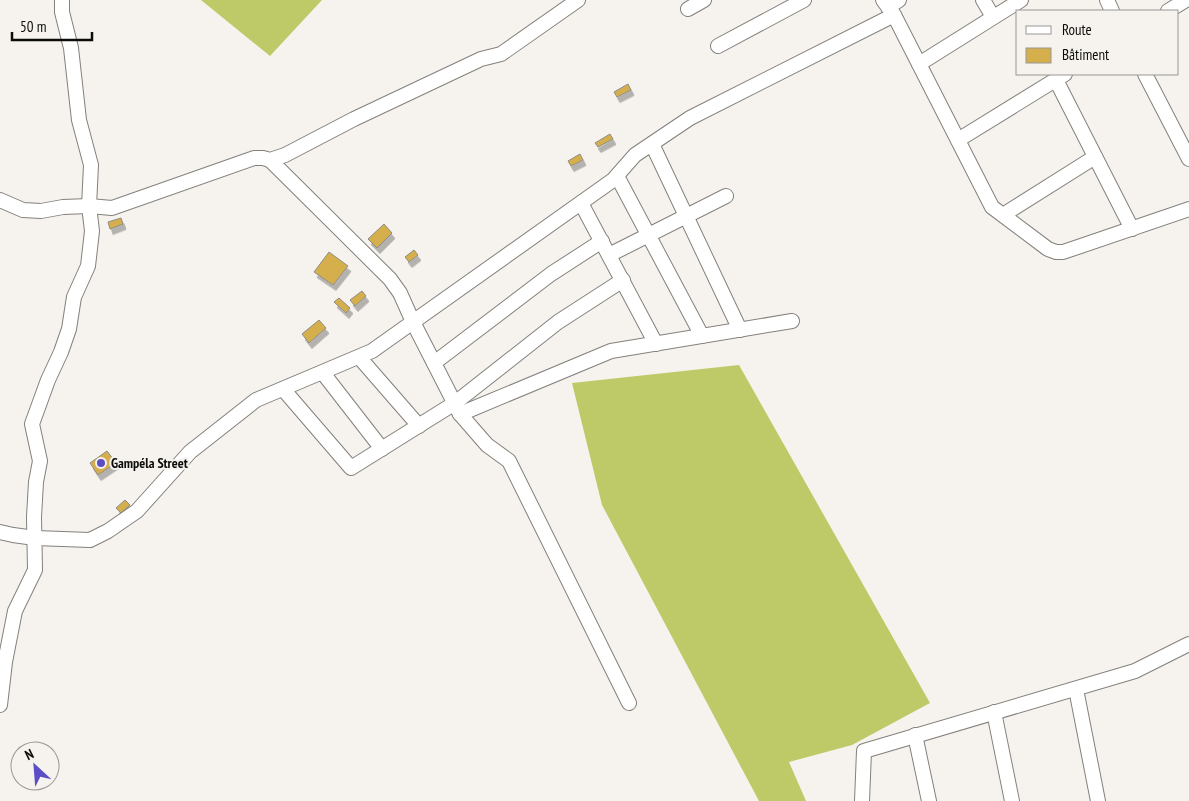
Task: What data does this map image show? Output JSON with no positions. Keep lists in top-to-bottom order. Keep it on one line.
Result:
{"places":["Gampéla Street"],"legend":["Route","Bâtiment"],"scale_bar":"50 m","north":"top left"}
